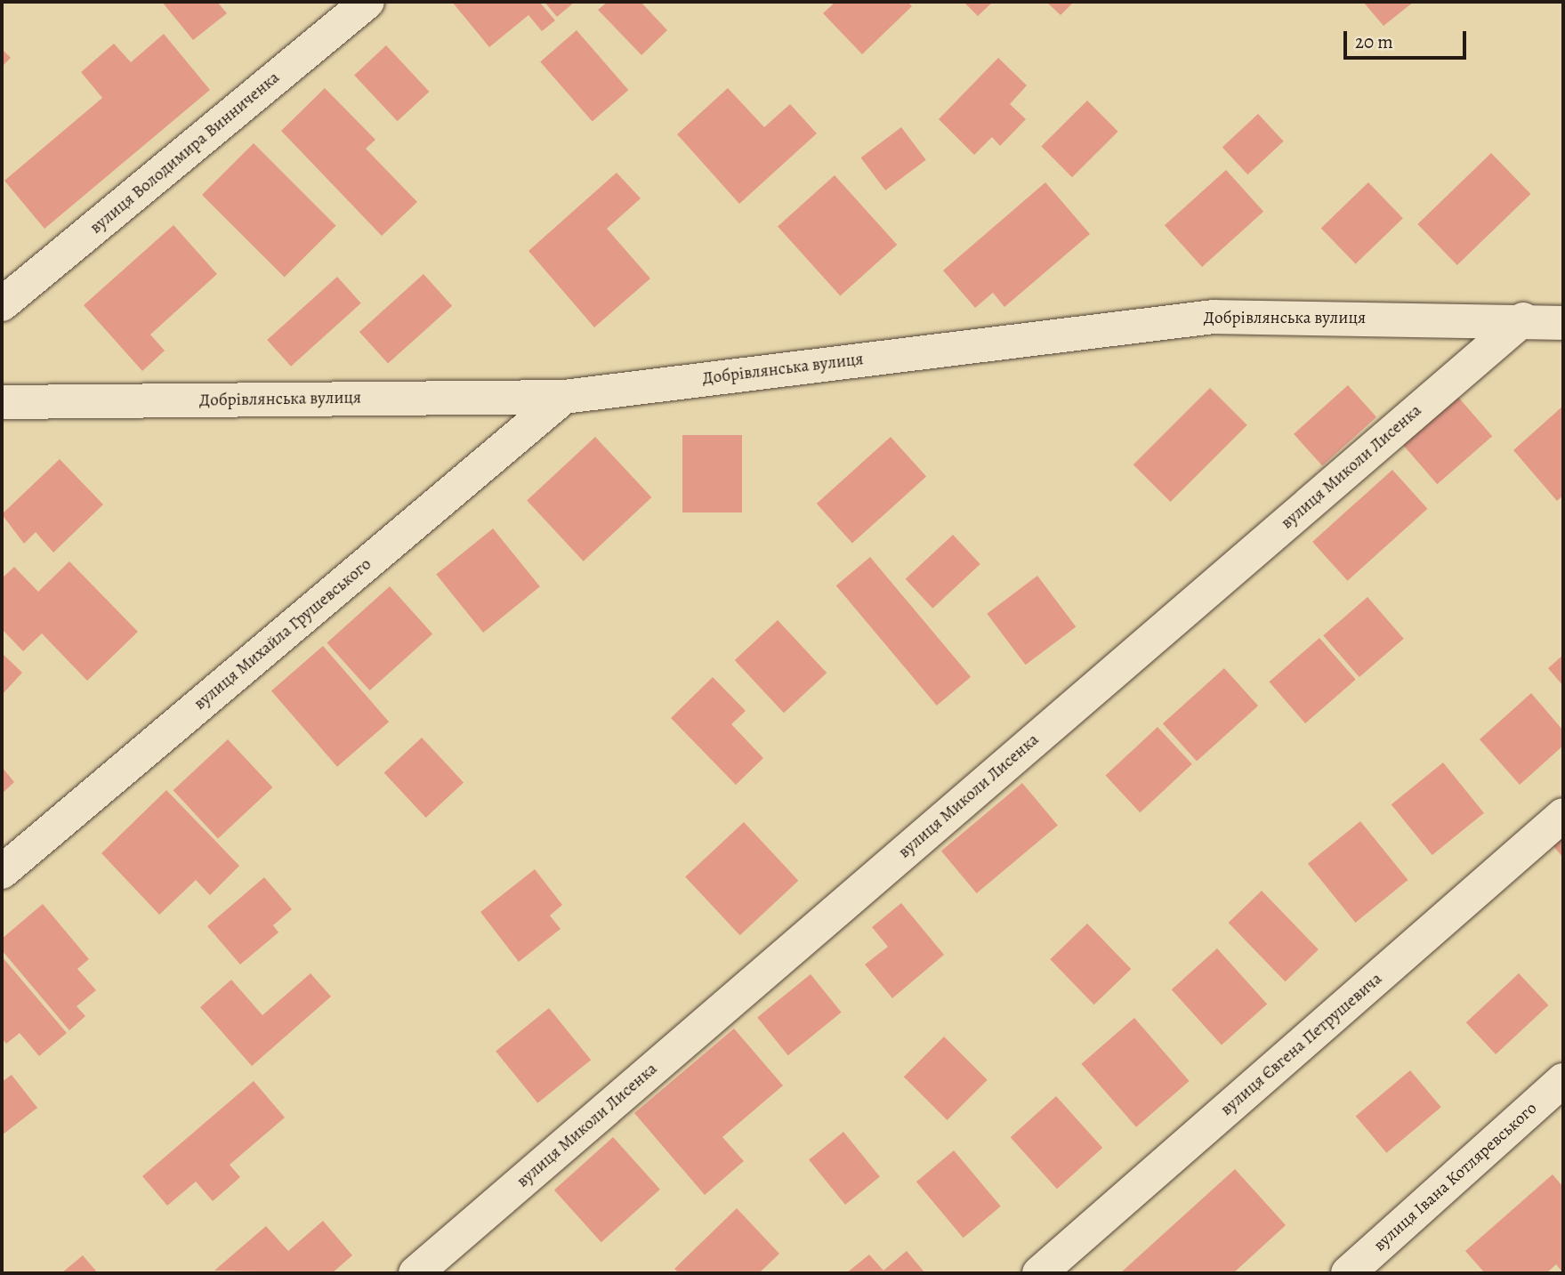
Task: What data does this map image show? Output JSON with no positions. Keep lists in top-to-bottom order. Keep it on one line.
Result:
{"streets":{"street":["вулиця Володимира Винниченка","Добрівлянська вулиця","вулиця Миколи Лисенка","вулиця Михайла Грушевського","вулиця Євгена Петрушевича","вулиця Івана Котляревського"]},"crossings":[["Добрівлянська вулиця","вулиця Миколи Лисенка"],["Добрівлянська вулиця","вулиця Михайла Грушевського"]],"scale_bar":"20 m"}
